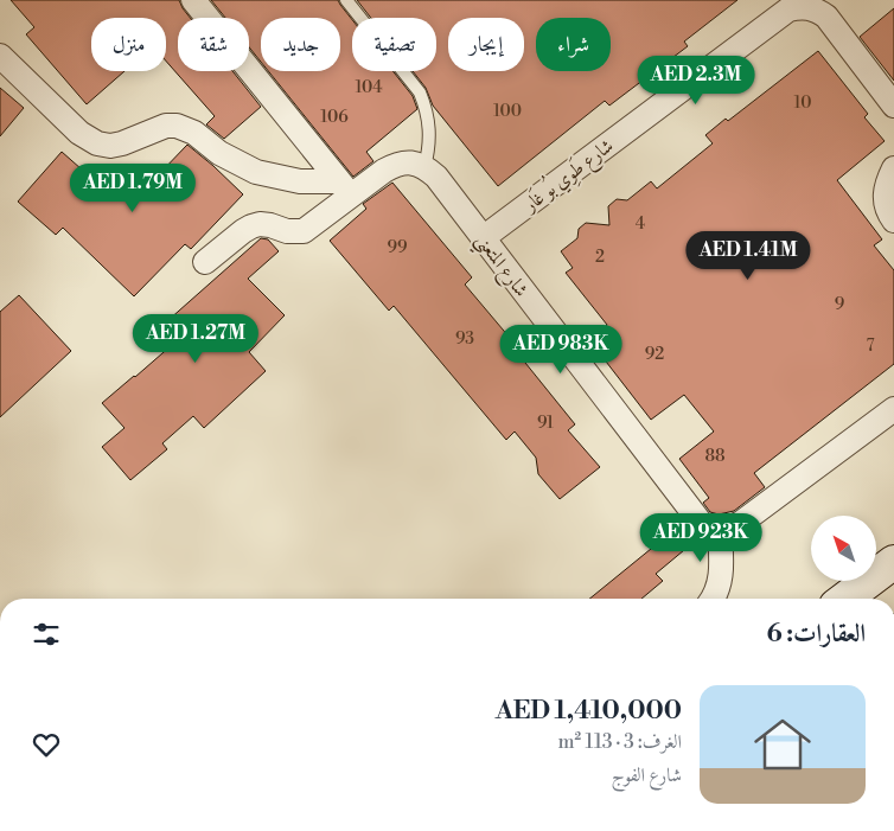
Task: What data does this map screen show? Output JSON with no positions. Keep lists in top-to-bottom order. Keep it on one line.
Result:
{"streets":{"street":["شارع طَوِي بُو غَار","شارع المتعني"]},"crossings":[["شارع طَوِي بُو غَار","شارع المتعني"]],"house_numbers":["104","10","100","106","4","99","2","9","93","7","92","91","88"],"north":"top left","page":{"chip":["شراء","إيجار","تصفية","جديد","شقة","منزل"],"price":["AED 2.3M","AED 1.79M","AED 1.41M","AED 1.27M","AED 983K","AED 923K"],"heading":"العقارات: 6","list":[{"name":"AED 1,410,000","note":"الغرف: 3 · 113 m² · شارع الفوج"}]}}
